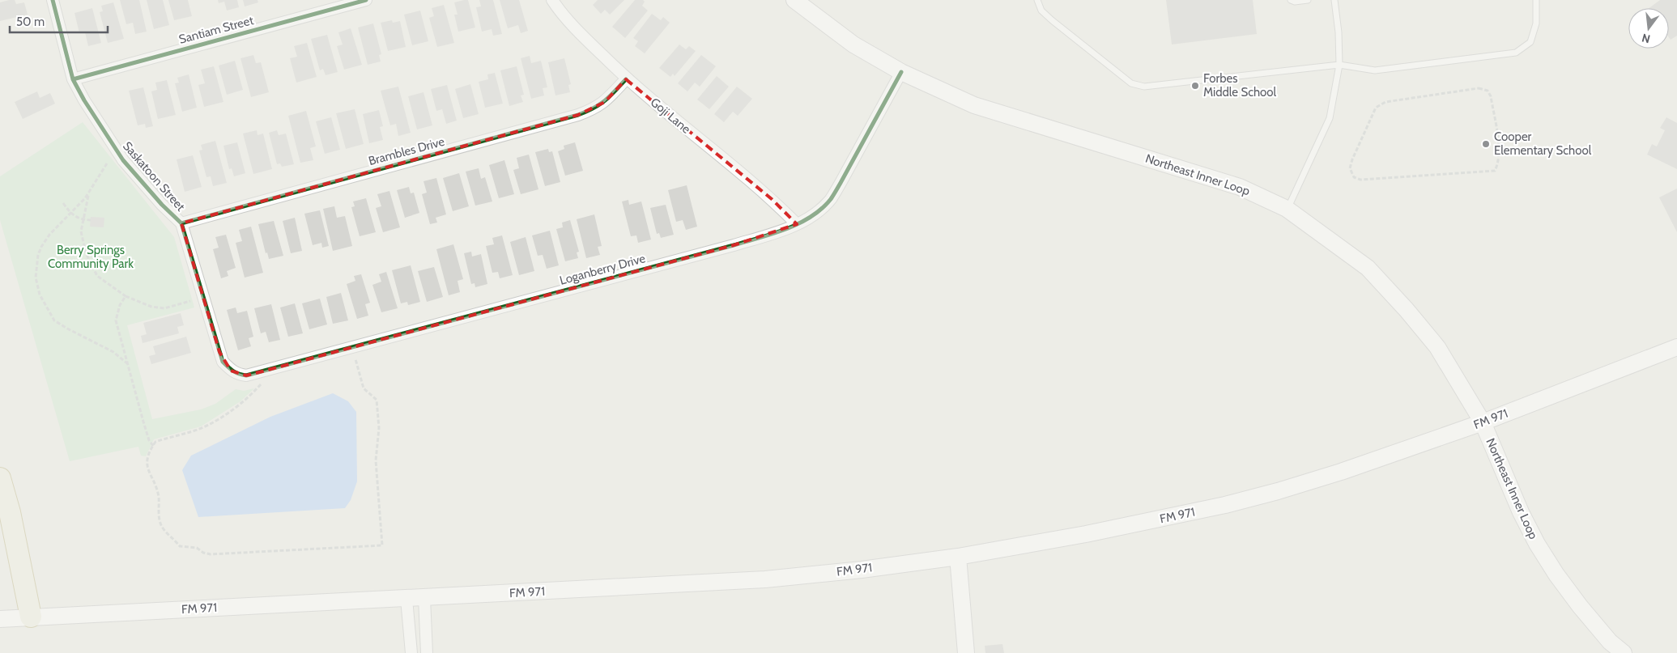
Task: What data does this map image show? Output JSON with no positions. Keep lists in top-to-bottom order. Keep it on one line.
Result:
{"streets":{"main road":["Northeast Inner Loop","FM 971"],"street":["Santiam Street","Goji Lane","Brambles Drive","Saskatoon Street","Loganberry Drive"]},"crossings":[["Santiam Street","Saskatoon Street"],["Goji Lane","Brambles Drive"],["Goji Lane","Loganberry Drive"],["Brambles Drive","Saskatoon Street"],["Northeast Inner Loop","Loganberry Drive"],["Northeast Inner Loop","FM 971"],["Saskatoon Street","Loganberry Drive"]],"parks":["Berry Springs Community Park"],"places":["Forbes Middle School","Cooper Elementary School"],"scale_bar":"50 m","north":"bottom"}
